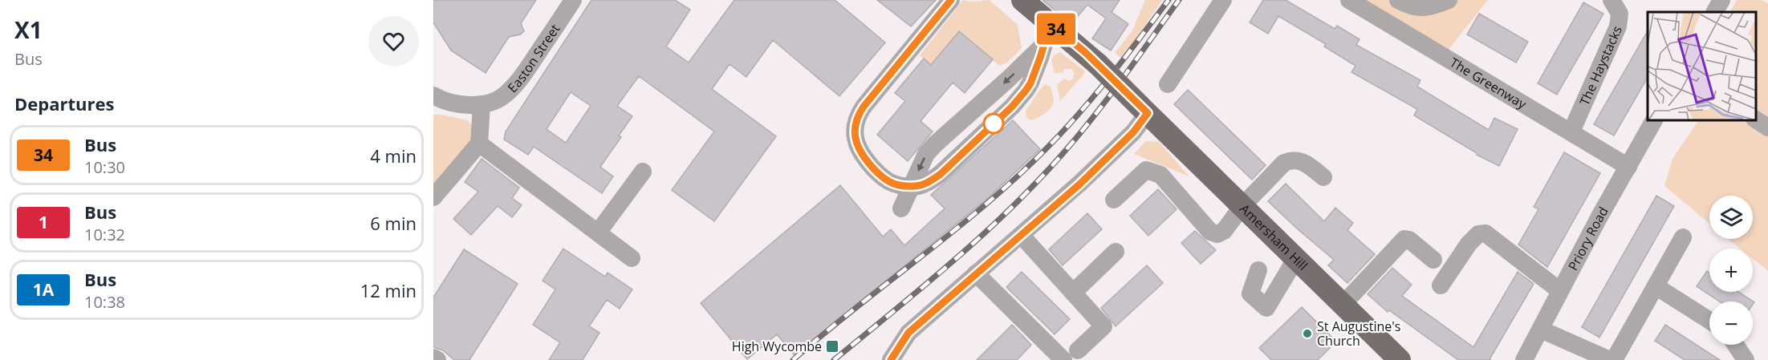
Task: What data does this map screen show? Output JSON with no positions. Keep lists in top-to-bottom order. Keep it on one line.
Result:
{"streets":{"main road":["Amersham Hill"],"street":["Easton Street","The Haystacks","The Greenway","Priory Road"]},"crossings":[["The Haystacks","The Greenway"],["The Greenway","Priory Road"]],"places":{"other":["St Augustine's Church"],"transit":["High Wycombe"]},"lines":["bus line 34"],"page":{"heading":[["X1","Bus"],"Departures"],"on_map":"34","list":[{"mark":"34","name":"Bus","note":"10:30","value":"4 min"},{"mark":"1","name":"Bus","note":"10:32","value":"6 min"},{"mark":"1A","name":"Bus","note":"10:38","value":"12 min"}],"map_buttons":["+","−"]}}
